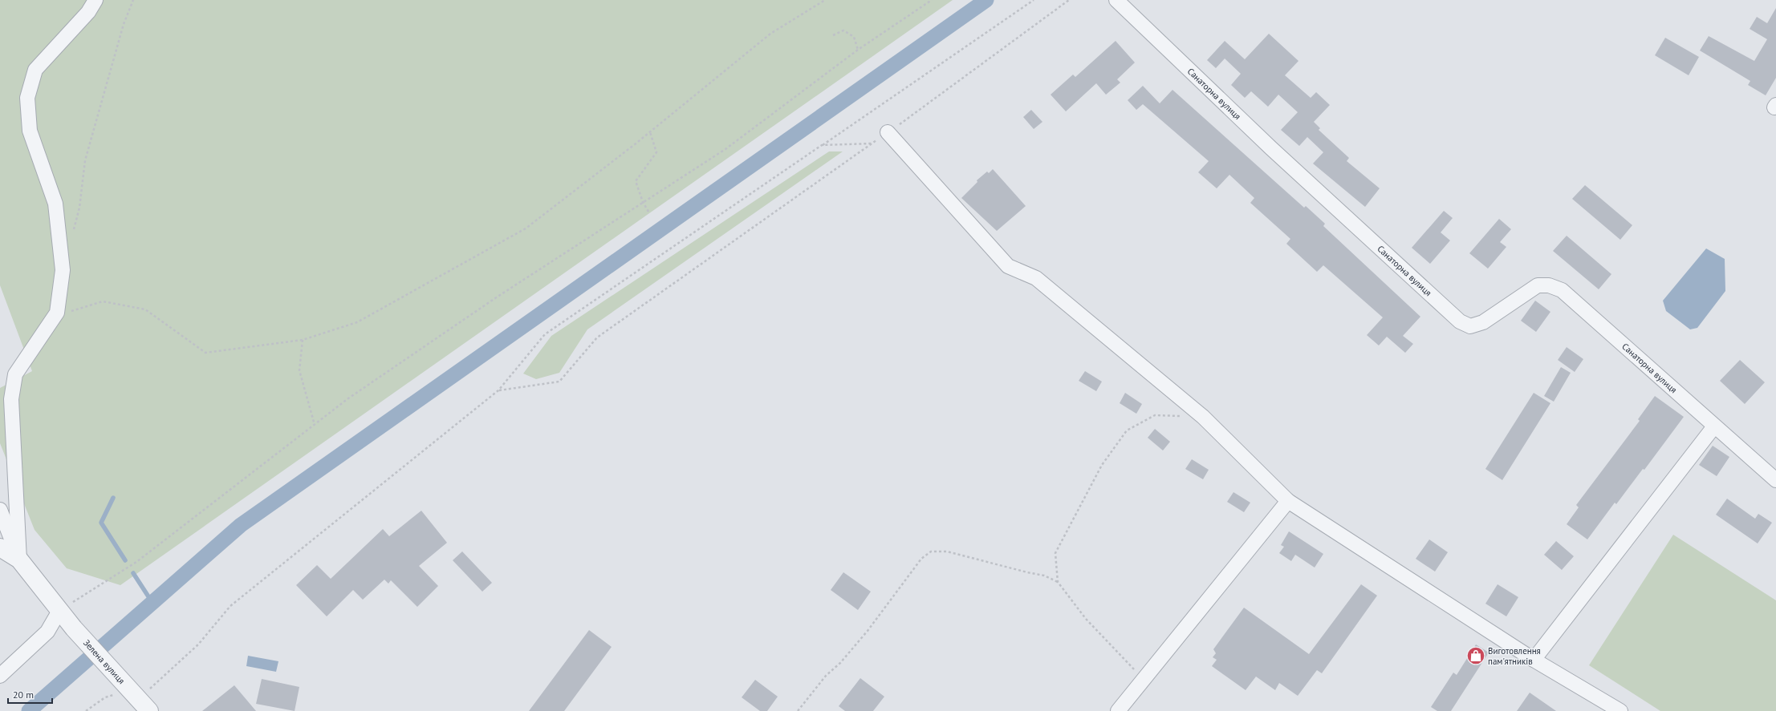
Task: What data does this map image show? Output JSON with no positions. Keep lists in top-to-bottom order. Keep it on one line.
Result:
{"streets":{"street":["Санаторна вулиця","Зелена вулиця"]},"places":{"shop":["Виготовлення пам'ятників"]},"scale_bar":"20 m"}
